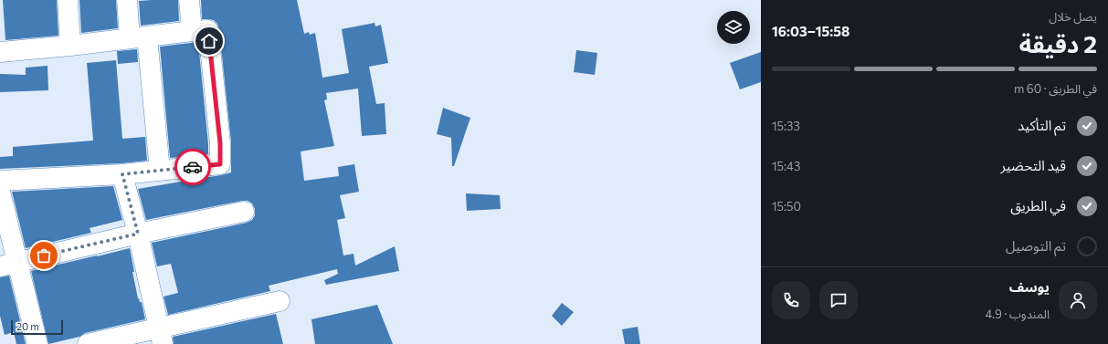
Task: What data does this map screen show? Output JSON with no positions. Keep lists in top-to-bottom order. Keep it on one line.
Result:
{"scale_bar":"20 m","page":{"heading":["2 دقيقة","يصل خلال","15:58–16:03"],"panel":["يوسف","المندوب · 4.9"],"bar":"في الطريق · 60 m","list":[["تم التأكيد","15:33"],["قيد التحضير","15:43"],["في الطريق","15:50"],"تم التوصيل"],"scale":"20 m"}}
